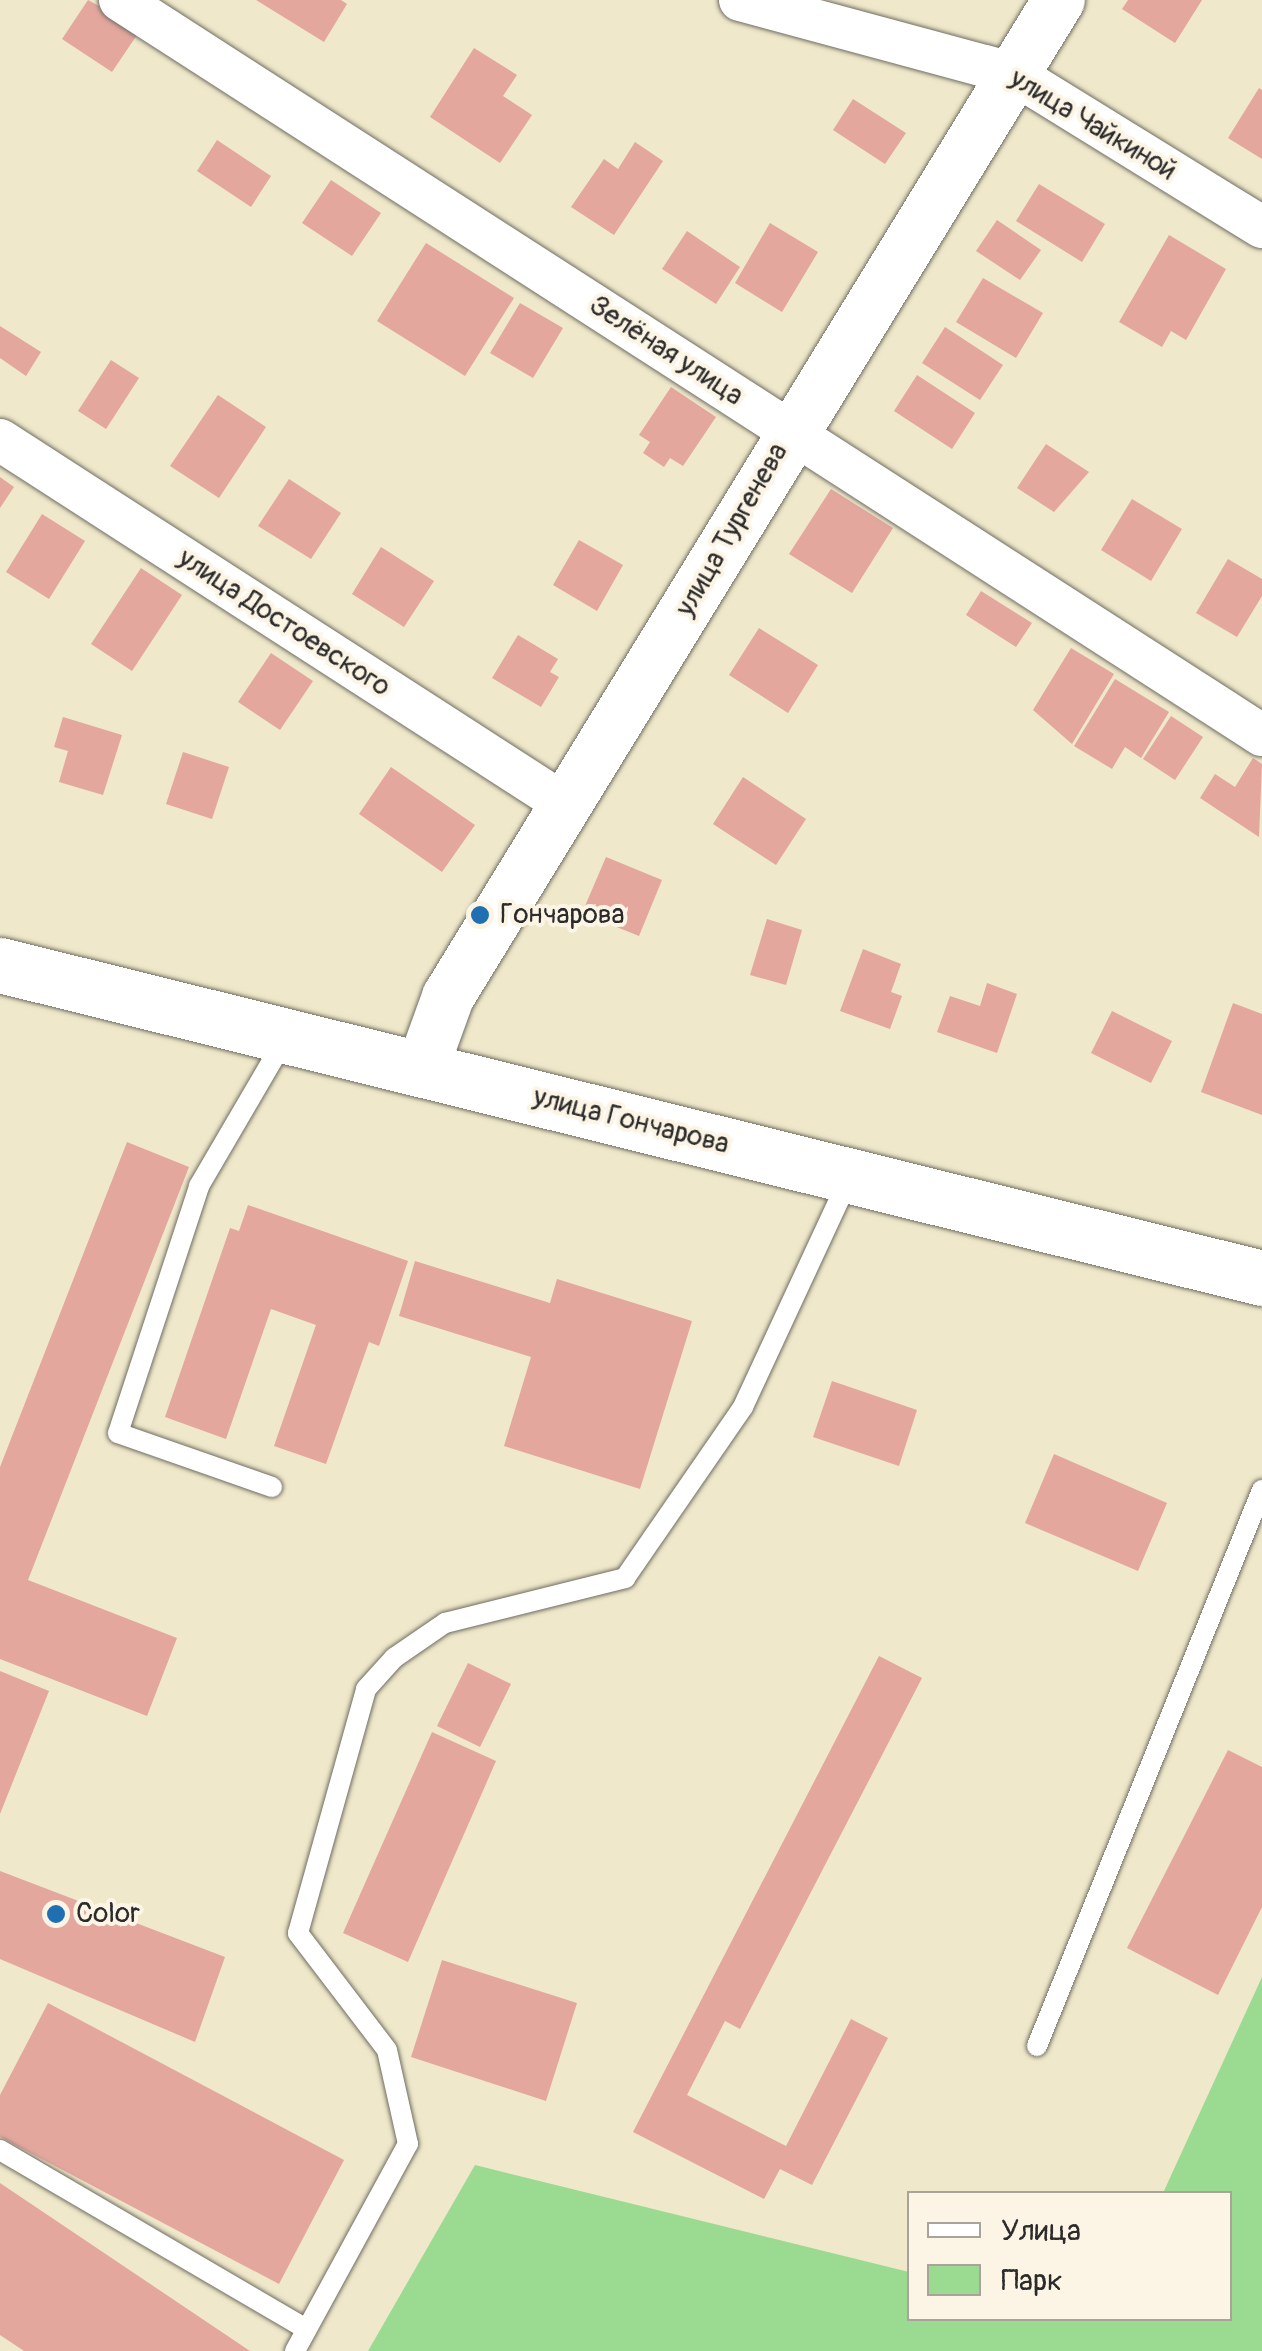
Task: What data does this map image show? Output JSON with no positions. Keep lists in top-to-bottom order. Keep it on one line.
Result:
{"streets":{"main road":["улица Гончарова"],"street":["улица Чайкиной","Зелёная улица","улица Тургенева","улица Достоевского"]},"crossings":[["улица Чайкиной","улица Тургенева"],["Зелёная улица","улица Тургенева"],["улица Тургенева","улица Достоевского"],["улица Тургенева","улица Гончарова"]],"places":["Гончарова","Color"],"legend":["Улица","Парк"]}
